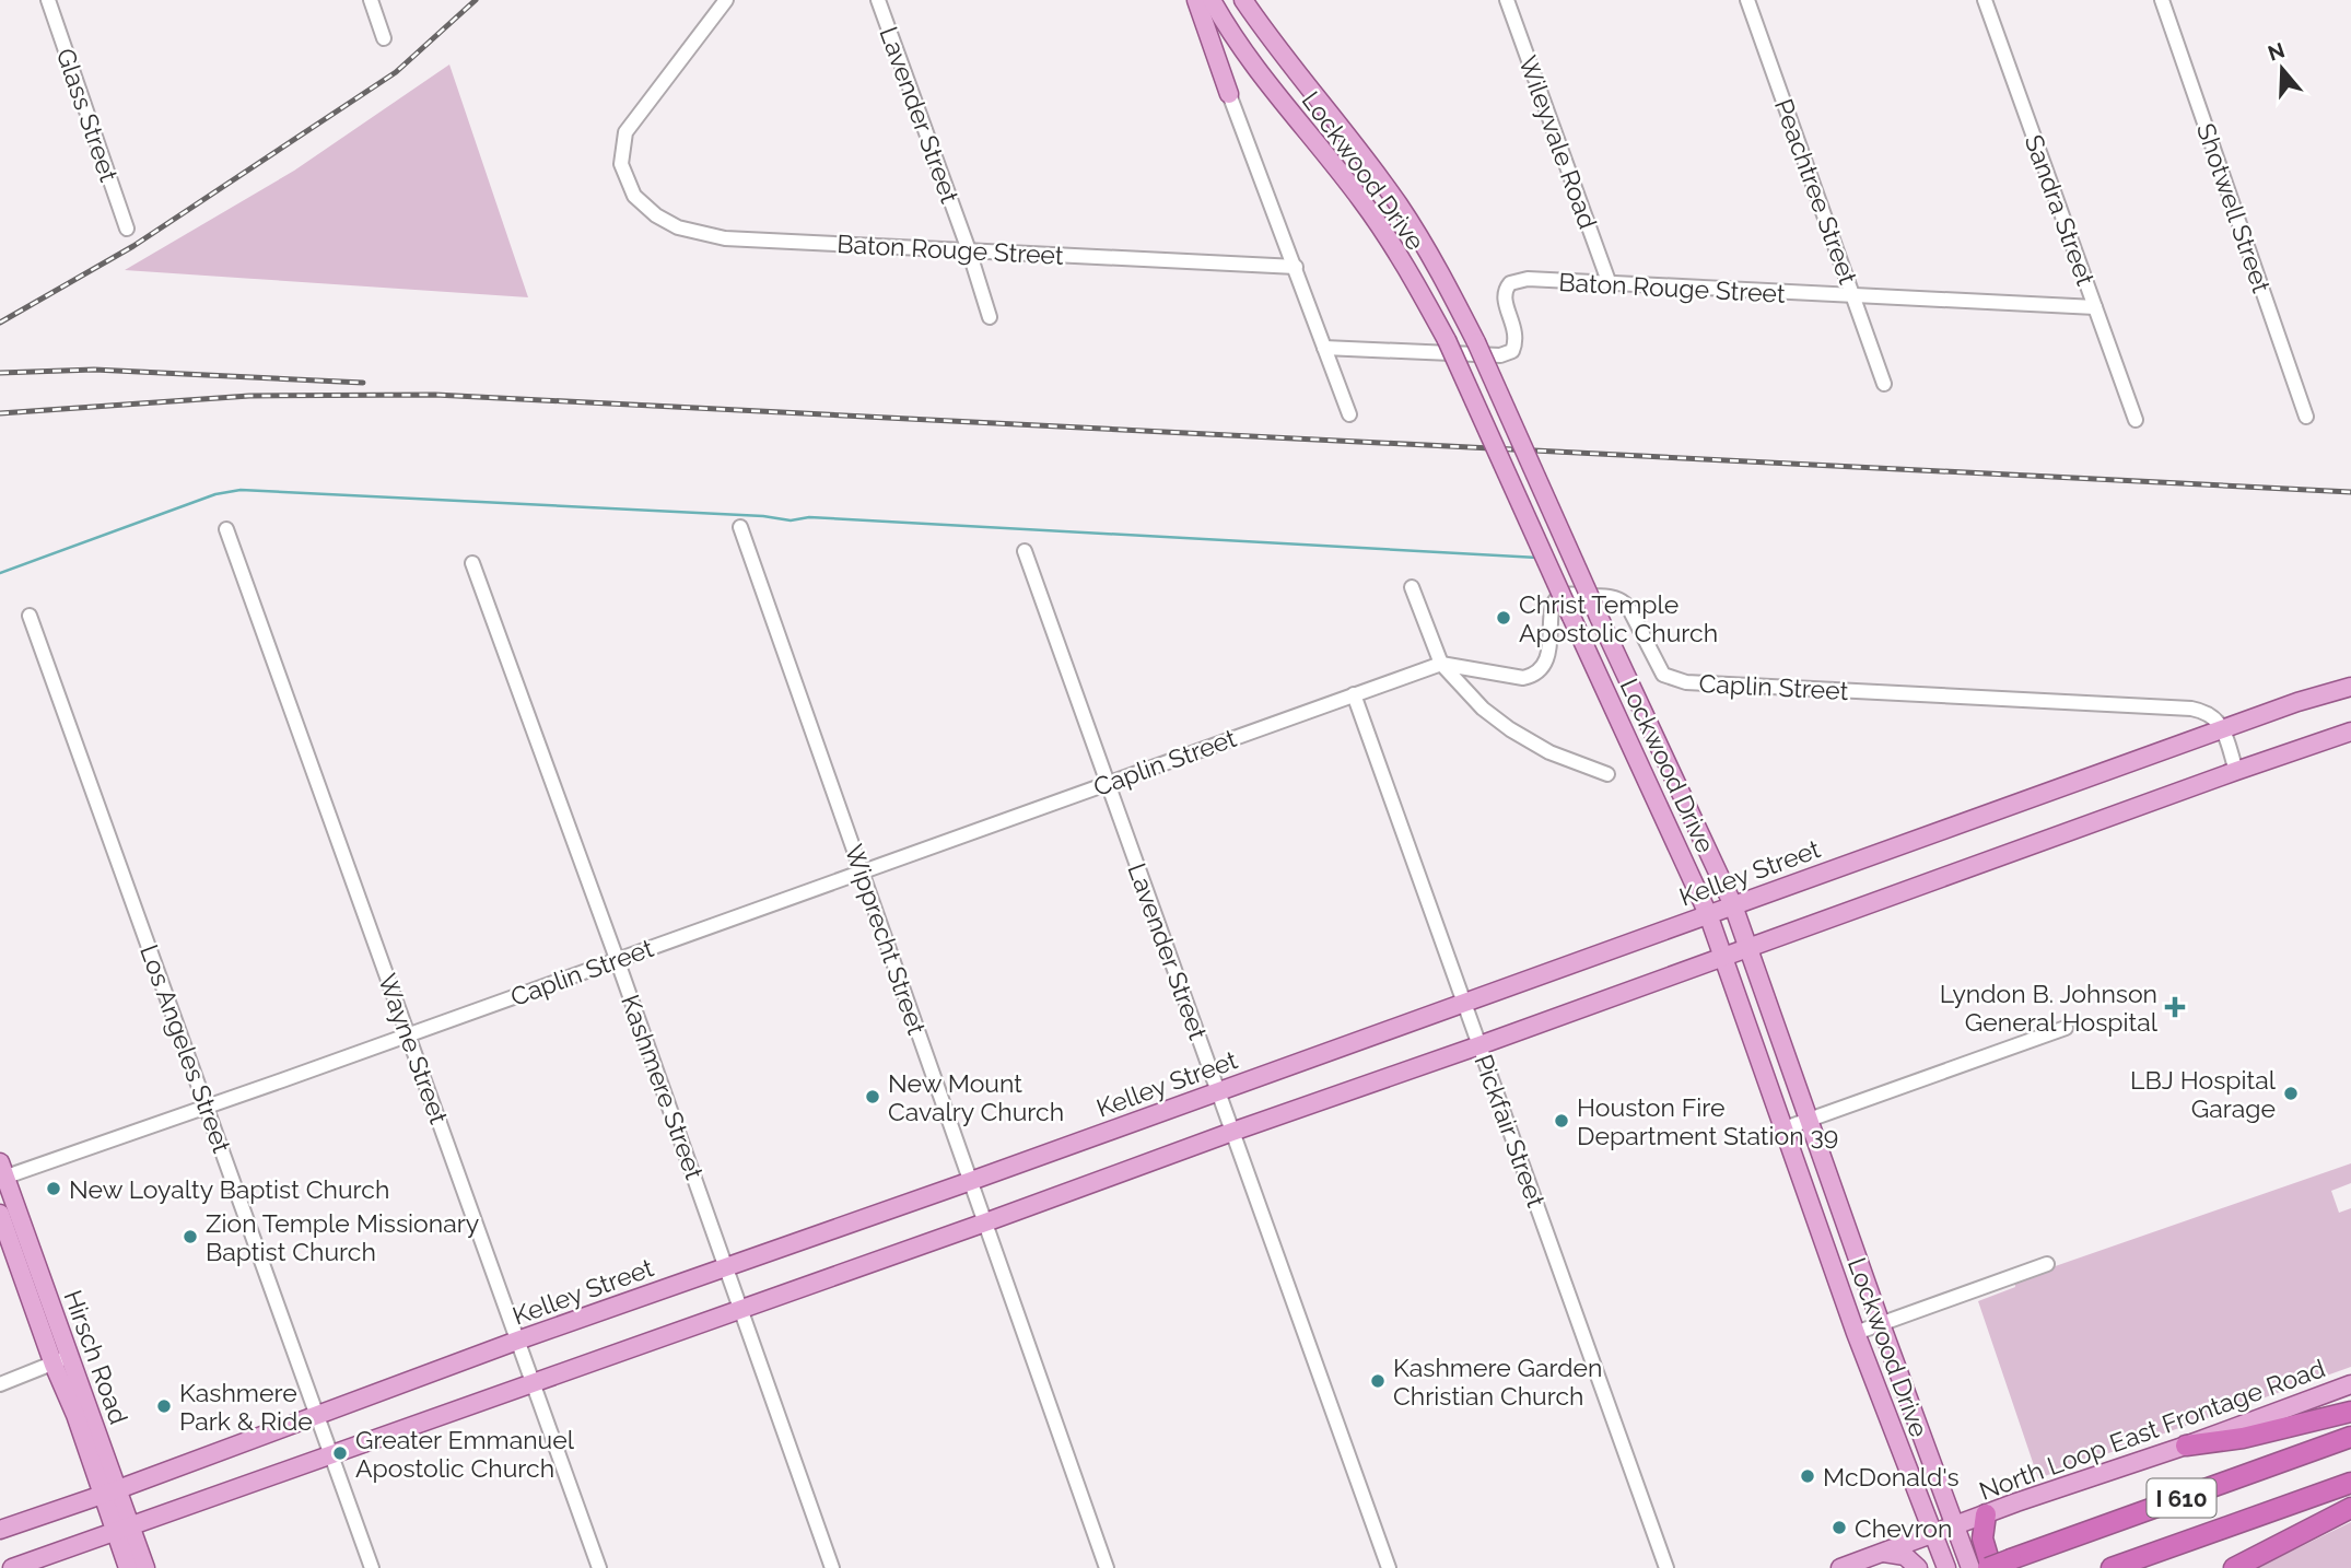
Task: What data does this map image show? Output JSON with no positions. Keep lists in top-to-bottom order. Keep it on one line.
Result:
{"streets":{"highway":["I 610"],"main road":["Lockwood Drive","Kelley Street","Hirsch Road","North Loop East Frontage Road"],"street":["Glass Street","Lavender Street","Wileyvale Road","Peachtree Street","Shotwell Street","Sandra Street","Baton Rouge Street","Caplin Street","Wipprecht Street","Los Angeles Street","Wayne Street","Kashmere Street","Pickfair Street"]},"crossings":[["Lavender Street","Baton Rouge Street"],["Lavender Street","Caplin Street"],["Lavender Street","Kelley Street"],["Wileyvale Road","Baton Rouge Street"],["Lockwood Drive","Kelley Street"],["Lockwood Drive","North Loop East Frontage Road"],["Peachtree Street","Baton Rouge Street"],["Sandra Street","Baton Rouge Street"],["Caplin Street","Kelley Street"],["Caplin Street","Wipprecht Street"],["Caplin Street","Los Angeles Street"],["Caplin Street","Wayne Street"],["Caplin Street","Kashmere Street"],["Caplin Street","Pickfair Street"],["Caplin Street","Hirsch Road"],["Kelley Street","Wipprecht Street"],["Kelley Street","Los Angeles Street"],["Kelley Street","Wayne Street"],["Kelley Street","Kashmere Street"],["Kelley Street","Pickfair Street"],["Kelley Street","Hirsch Road"]],"places":{"other":["Christ Temple Apostolic Church","LBJ Hospital Garage","New Mount Cavalry Church","Houston Fire Department Station 39","New Loyalty Baptist Church","Zion Temple Missionary Baptist Church","Kashmere Garden Christian Church","Kashmere Park & Ride","Greater Emmanuel Apostolic Church","McDonald's","Chevron"],"health":["Lyndon B. Johnson General Hospital"]},"north":"top"}
